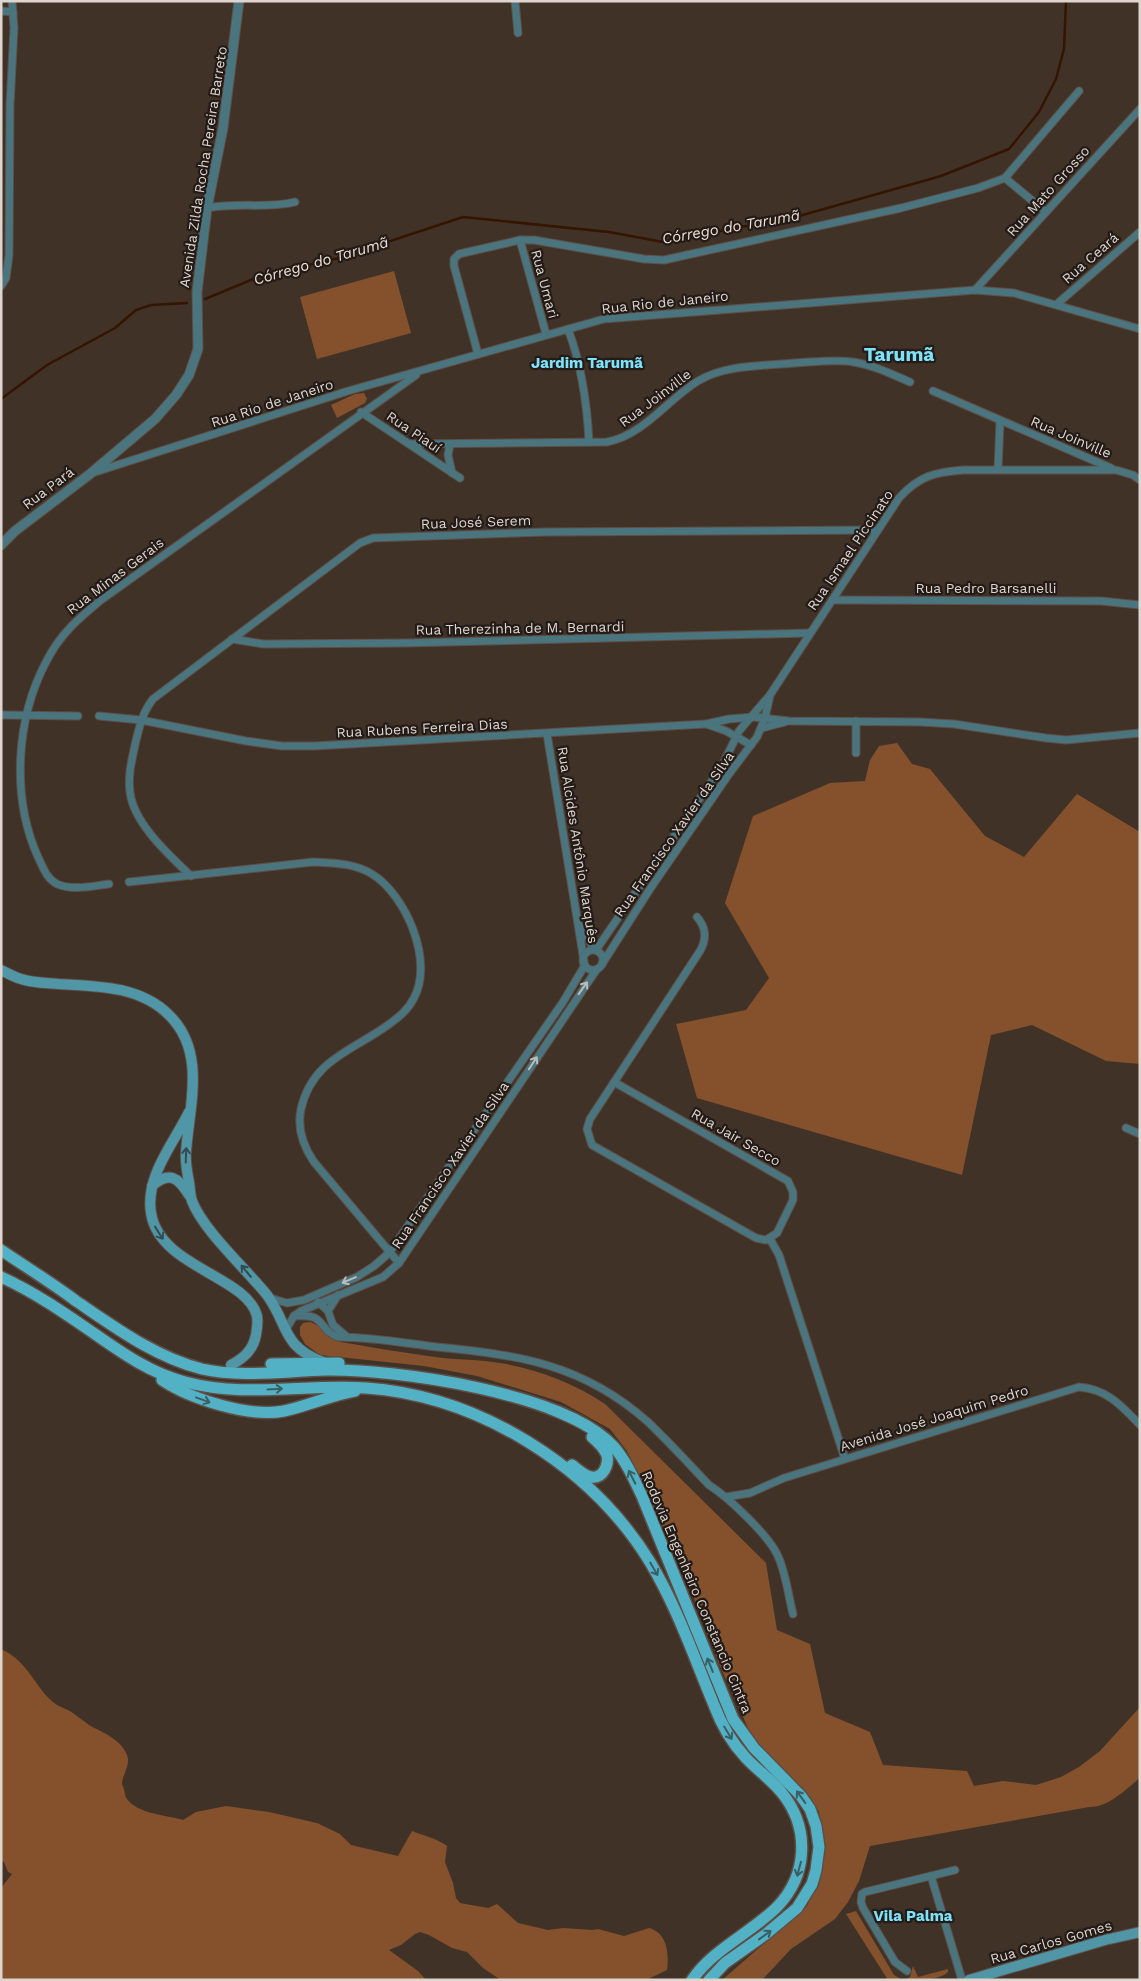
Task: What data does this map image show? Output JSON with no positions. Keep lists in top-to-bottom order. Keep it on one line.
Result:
{"streets":{"main road":["Rodovia Engenheiro Constancio Cintra","Rua Carlos Gomes"],"street":["Avenida Zilda Rocha Pereira Barreto","Rua Mato Grosso","Rua Ceará","Rua Umari","Rua Rio de Janeiro","Rua Joinville","Rua Piauí","Rua Pará","Rua José Serem","Rua Ismael Piccinato","Rua Minas Gerais","Rua Pedro Barsanelli","Rua Therezinha de M. Bernardi","Rua Rubens Ferreira Dias","Rua Francisco Xavier da Silva","Rua Alcides Antônio Marquês","Rua Jair Secco","Avenida José Joaquim Pedro"]},"crossings":[["Avenida Zilda Rocha Pereira Barreto","Rua Rio de Janeiro"],["Avenida Zilda Rocha Pereira Barreto","Rua Pará"],["Rua Mato Grosso","Rua Rio de Janeiro"],["Rua Ceará","Rua Rio de Janeiro"],["Rua Umari","Rua Rio de Janeiro"],["Rua Rio de Janeiro","Rua Pará"],["Rua Rio de Janeiro","Rua Minas Gerais"],["Rua Joinville","Rua Piauí"],["Rua Joinville","Rua Ismael Piccinato"],["Rua Piauí","Rua Minas Gerais"],["Rua José Serem","Rua Ismael Piccinato"],["Rua José Serem","Rua Therezinha de M. Bernardi"],["Rua José Serem","Rua Rubens Ferreira Dias"],["Rua Ismael Piccinato","Rua Pedro Barsanelli"],["Rua Ismael Piccinato","Rua Therezinha de M. Bernardi"],["Rua Ismael Piccinato","Rua Rubens Ferreira Dias"],["Rua Ismael Piccinato","Rua Francisco Xavier da Silva"],["Rua Rubens Ferreira Dias","Rua Francisco Xavier da Silva"],["Rua Rubens Ferreira Dias","Rua Alcides Antônio Marquês"],["Rua Francisco Xavier da Silva","Rua Alcides Antônio Marquês"]],"districts":["Tarumã","Jardim Tarumã","Vila Palma"],"water":["Córrego do Tarumã"]}
